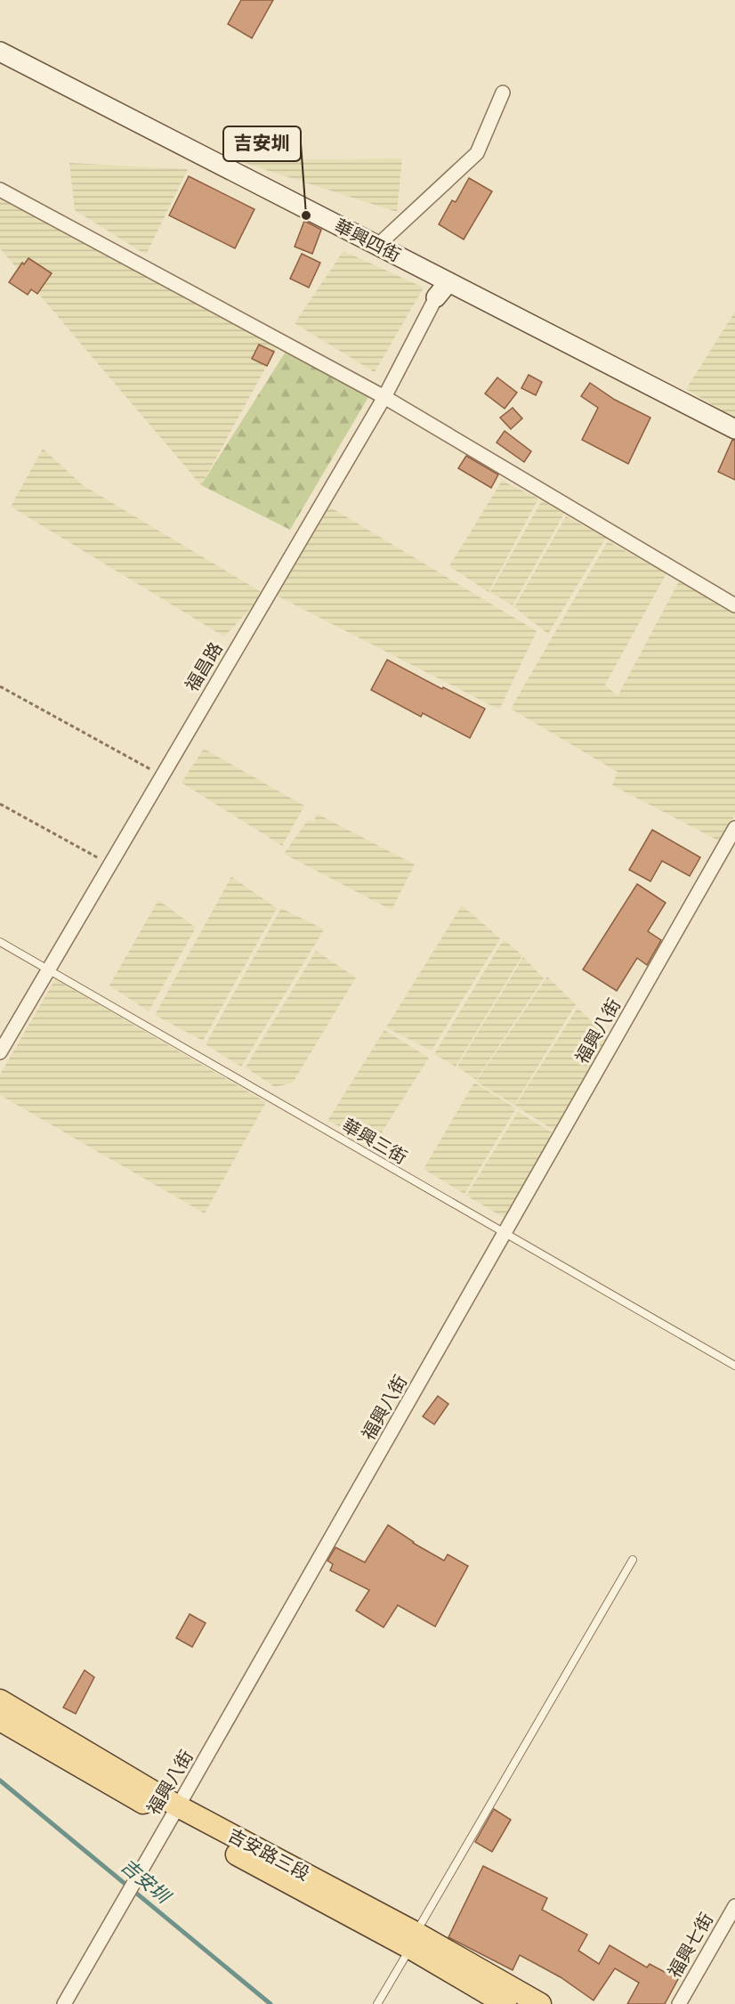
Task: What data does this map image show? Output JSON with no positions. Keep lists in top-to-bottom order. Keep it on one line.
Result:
{"streets":{"main road":["吉安路三段"],"street":["華興四街","福昌路","福興八街","福興七街"],"lane":["華興三街"]},"crossings":[["華興四街","福昌路"],["福昌路","華興三街"],["福興八街","華興三街"],["福興八街","吉安路三段"]],"water":["吉安圳"],"places":["吉安圳"]}
